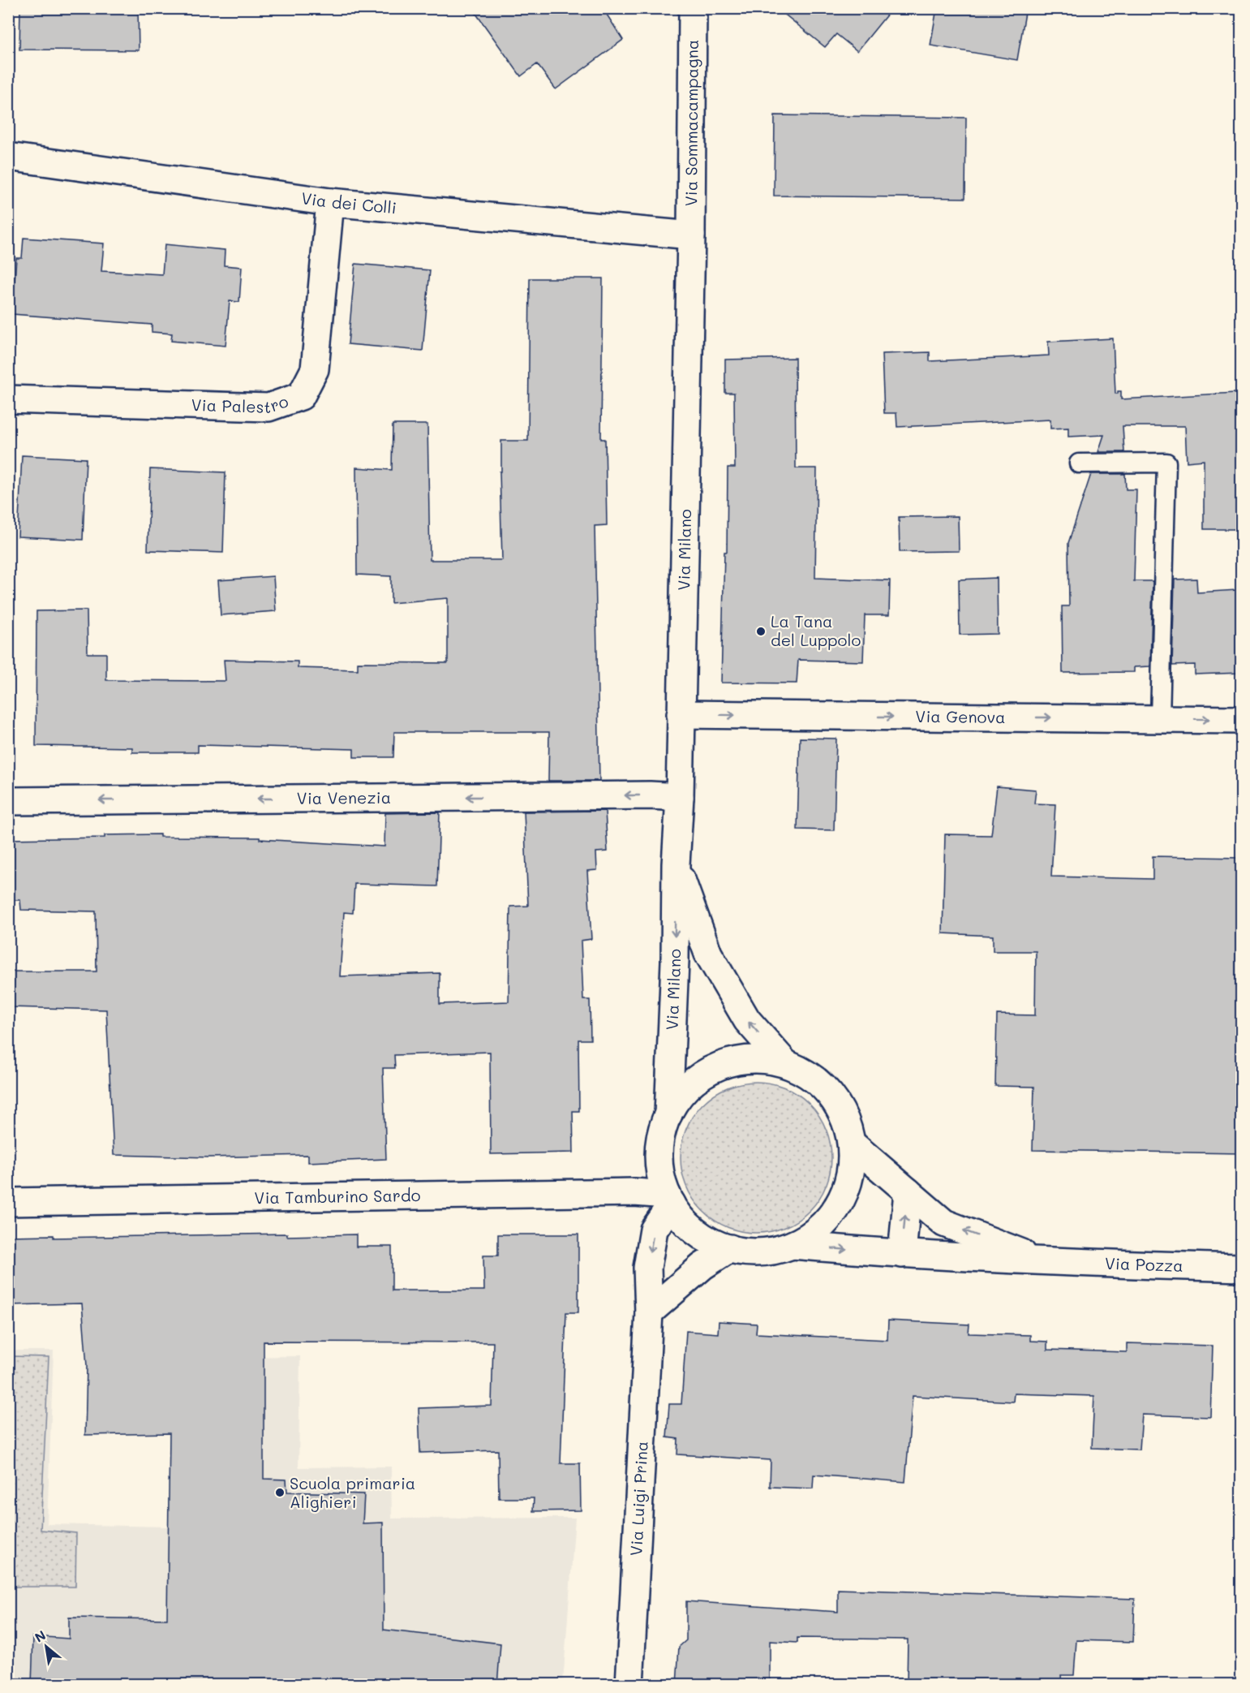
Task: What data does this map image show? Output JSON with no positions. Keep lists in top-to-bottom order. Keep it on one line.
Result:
{"streets":{"street":["Via Sommacampagna","Via dei Colli","Via Palestro","Via Milano","Via Genova","Via Venezia","Via Tamburino Sardo","Via Pozza","Via Luigi Prina"]},"crossings":[["Via Sommacampagna","Via dei Colli"],["Via Sommacampagna","Via Milano"],["Via dei Colli","Via Palestro"],["Via dei Colli","Via Milano"],["Via Milano","Via Genova"],["Via Milano","Via Venezia"],["Via Milano","Via Pozza"],["Via Tamburino Sardo","Via Pozza"],["Via Tamburino Sardo","Via Luigi Prina"],["Via Pozza","Via Luigi Prina"]],"one_way":["Via Genova","Via Venezia"],"places":["La Tana del Luppolo","Scuola primaria Alighieri"],"north":"top left"}
